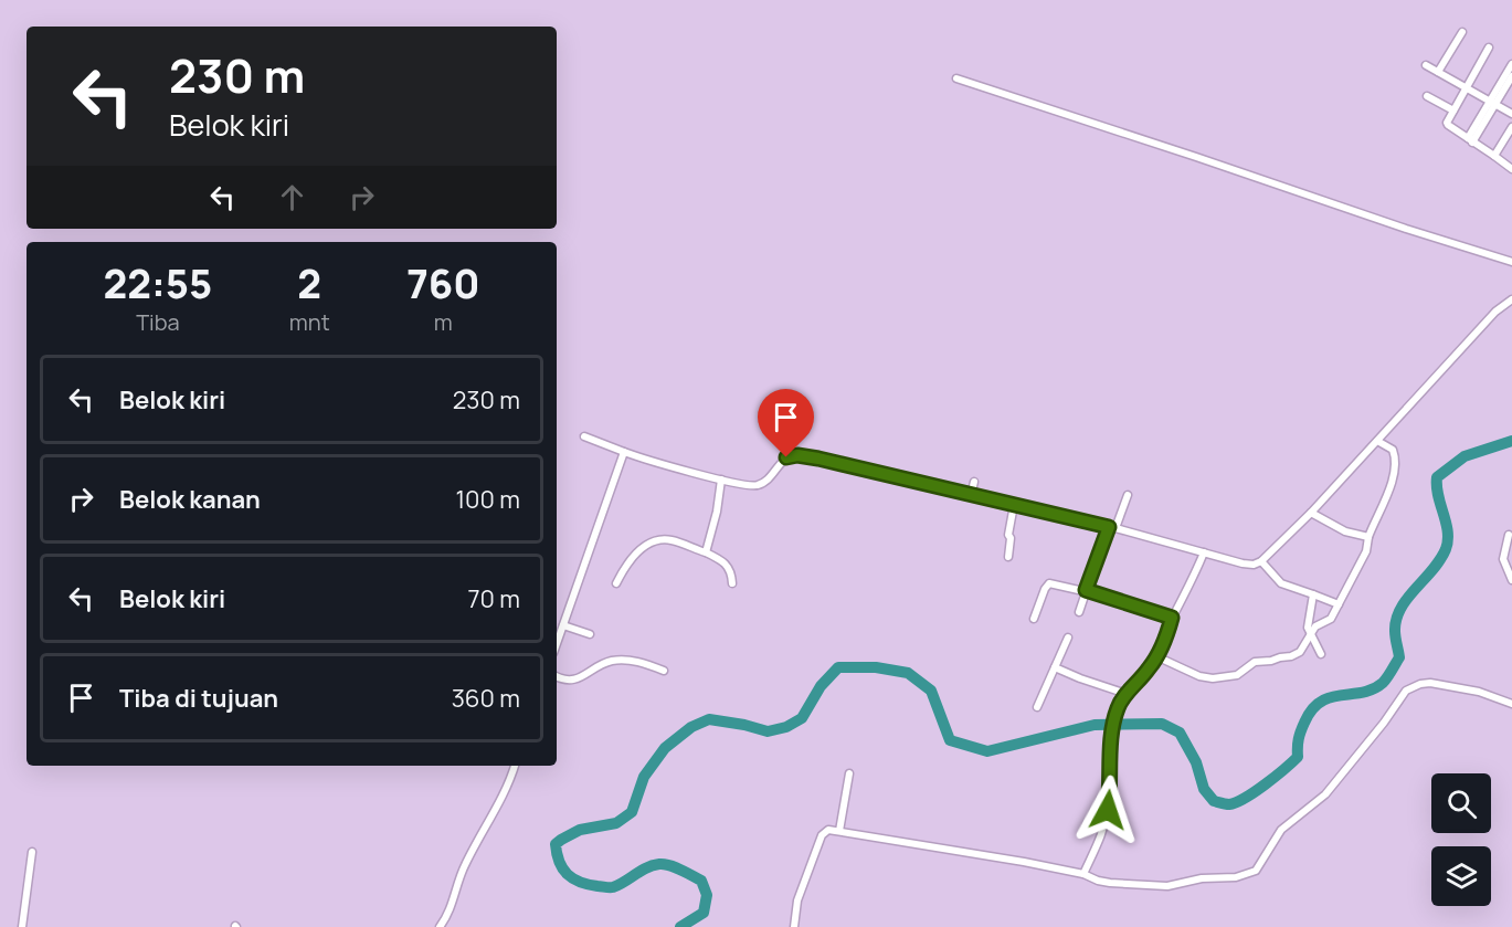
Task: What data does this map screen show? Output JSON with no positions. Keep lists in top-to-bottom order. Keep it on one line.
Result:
{"page":{"turn":["230 m","Belok kiri"],"eta":["22:55","Tiba","2","mnt","760","m"],"list":[{"name":"Belok kiri","value":"230 m"},{"name":"Belok kanan","value":"100 m"},{"name":"Belok kiri","value":"70 m"},{"name":"Tiba di tujuan","value":"360 m"}]}}
